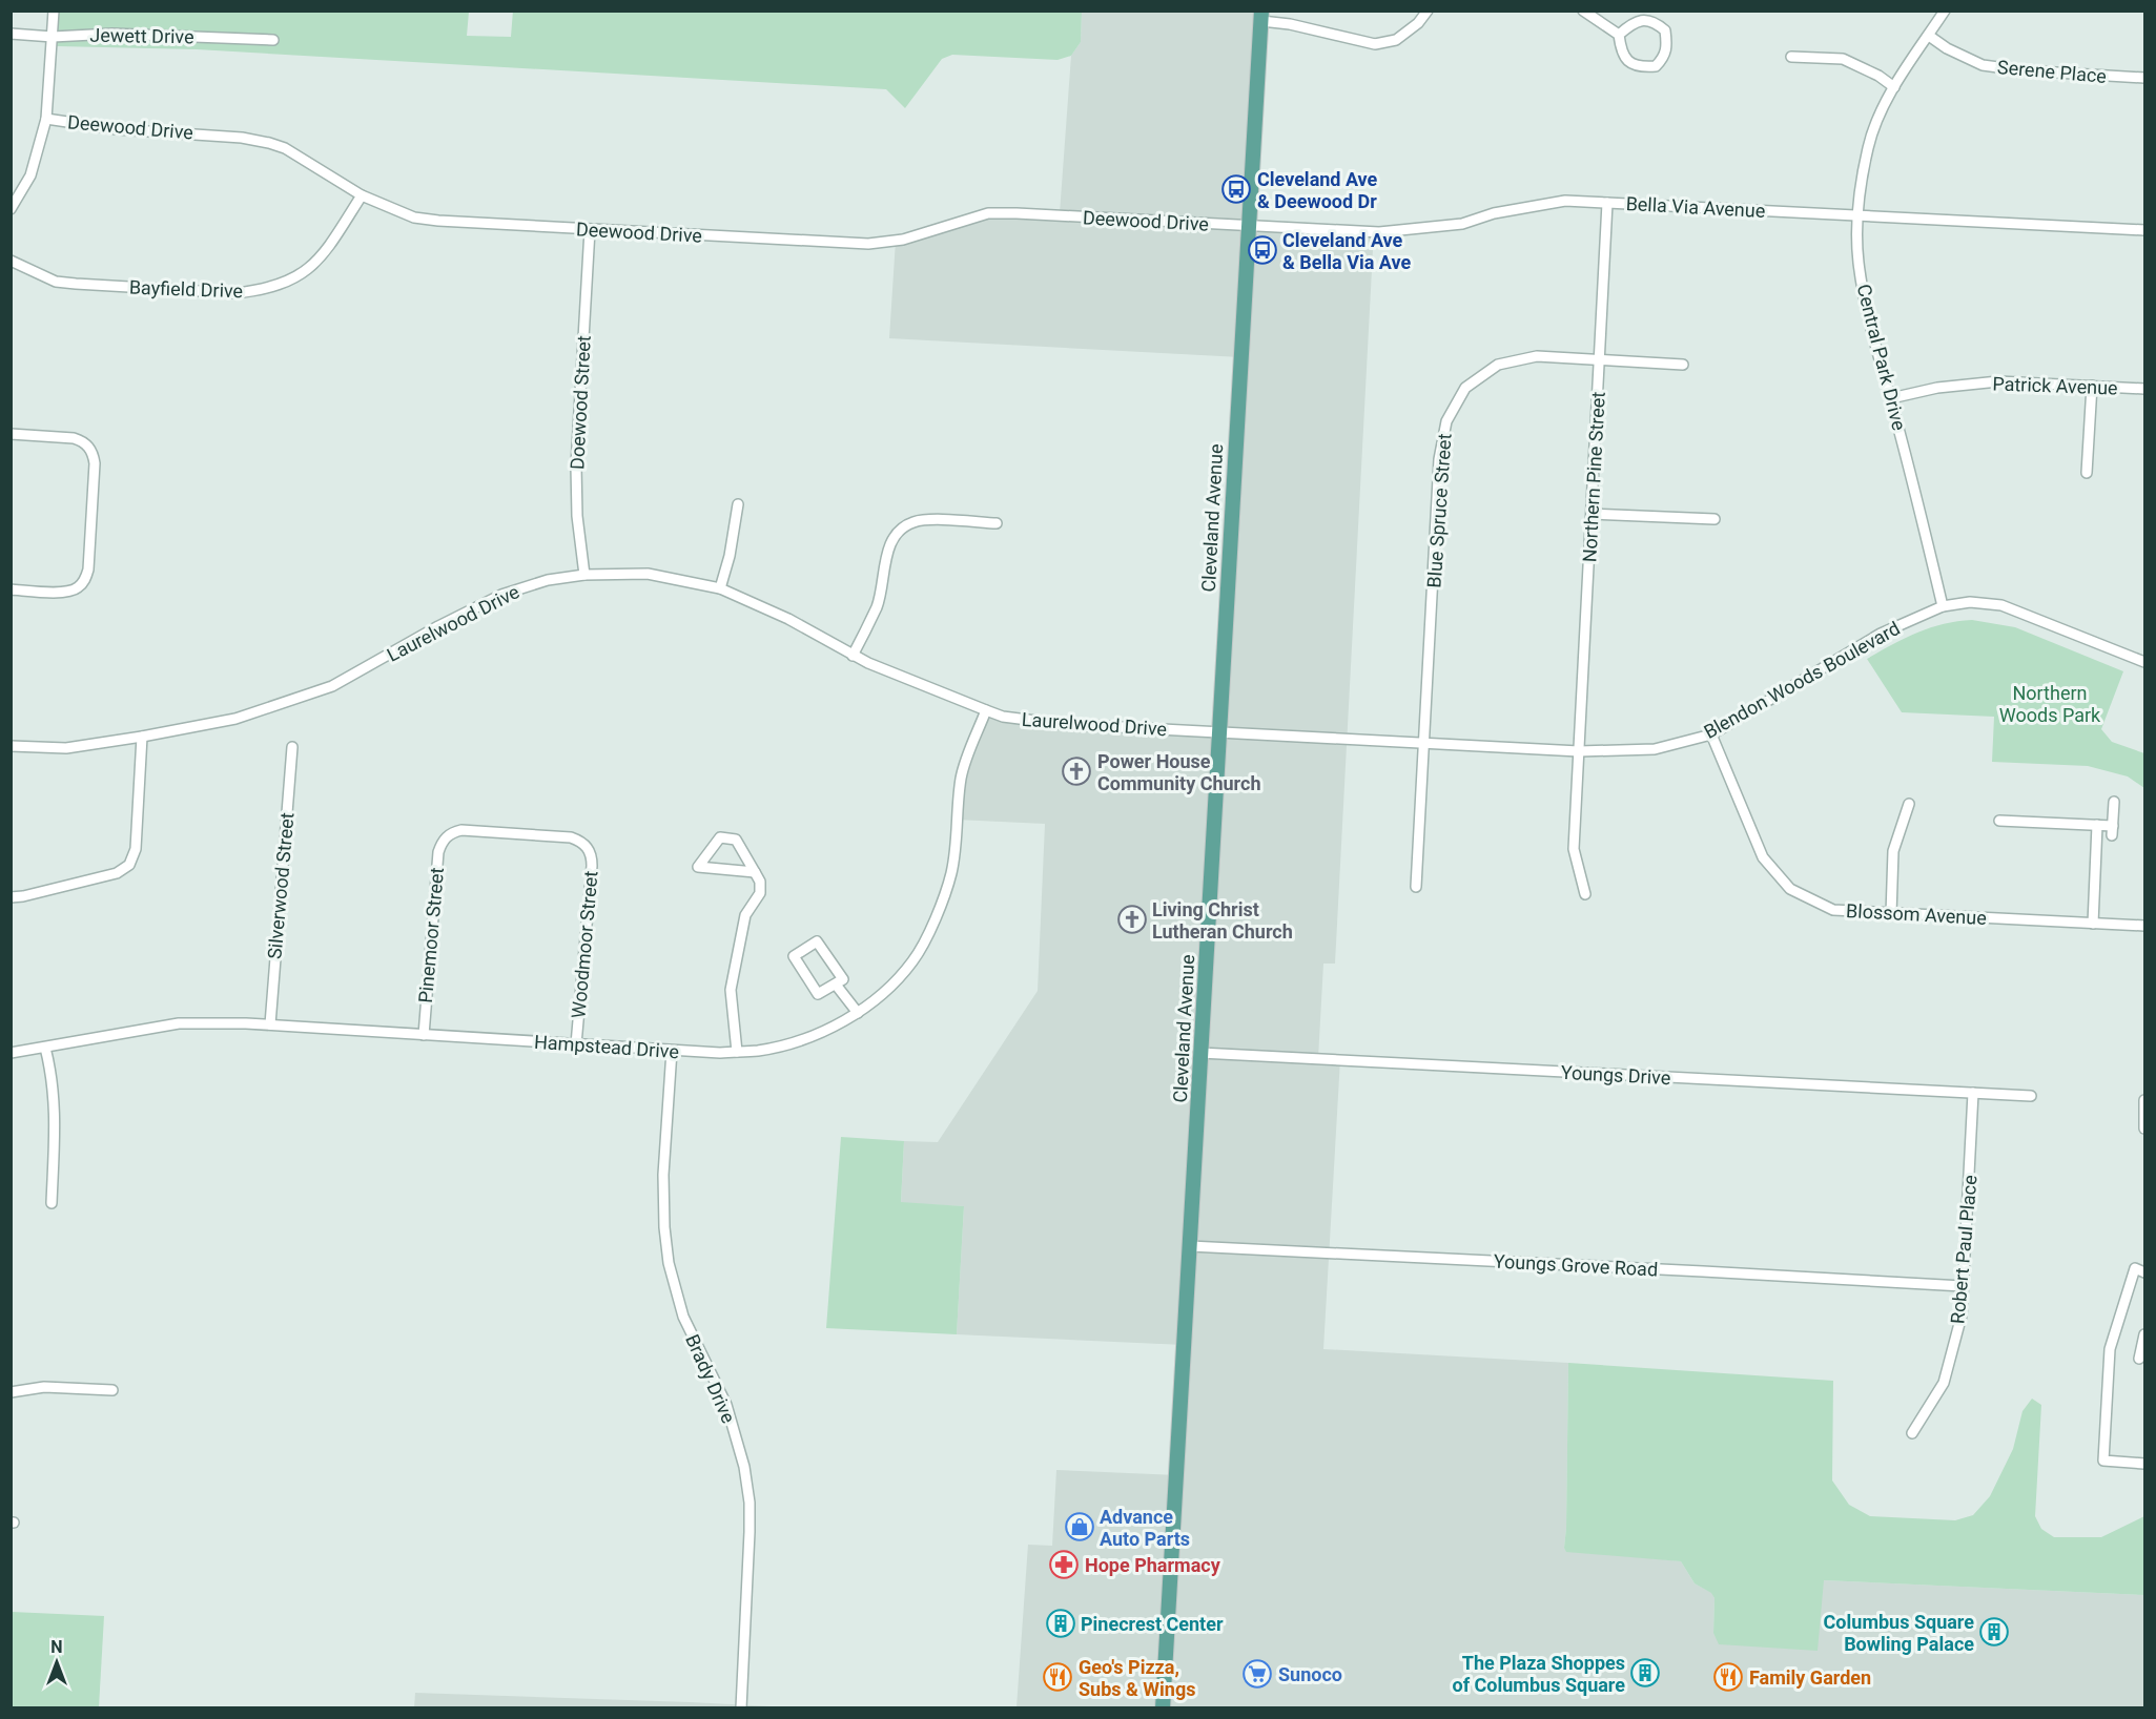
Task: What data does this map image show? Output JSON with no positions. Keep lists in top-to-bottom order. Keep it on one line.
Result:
{"streets":{"main road":["Cleveland Avenue"],"street":["Jewett Drive","Serene Place","Deewood Drive","Bella Via Avenue","Bayfield Drive","Central Park Drive","Patrick Avenue","Doewood Street","Northern Pine Street","Blue Spruce Street","Laurelwood Drive","Blendon Woods Boulevard","Silverwood Street","Blossom Avenue","Pinemoor Street","Woodmoor Street","Hampstead Drive","Youngs Drive","Robert Paul Place","Youngs Grove Road","Brady Drive"]},"crossings":[["Serene Place","Central Park Drive"],["Deewood Drive","Bella Via Avenue"],["Deewood Drive","Bayfield Drive"],["Deewood Drive","Doewood Street"],["Deewood Drive","Cleveland Avenue"],["Bella Via Avenue","Central Park Drive"],["Bella Via Avenue","Northern Pine Street"],["Bella Via Avenue","Cleveland Avenue"],["Central Park Drive","Patrick Avenue"],["Central Park Drive","Blendon Woods Boulevard"],["Doewood Street","Laurelwood Drive"],["Northern Pine Street","Blue Spruce Street"],["Northern Pine Street","Blendon Woods Boulevard"],["Blue Spruce Street","Blendon Woods Boulevard"],["Cleveland Avenue","Laurelwood Drive"],["Cleveland Avenue","Blendon Woods Boulevard"],["Cleveland Avenue","Youngs Drive"],["Cleveland Avenue","Youngs Grove Road"],["Laurelwood Drive","Blendon Woods Boulevard"],["Laurelwood Drive","Hampstead Drive"],["Blendon Woods Boulevard","Blossom Avenue"],["Silverwood Street","Hampstead Drive"],["Pinemoor Street","Woodmoor Street"],["Pinemoor Street","Hampstead Drive"],["Woodmoor Street","Hampstead Drive"],["Hampstead Drive","Brady Drive"],["Youngs Drive","Robert Paul Place"],["Robert Paul Place","Youngs Grove Road"]],"parks":["Northern Woods Park"],"places":{"bus stop":["Cleveland Ave & Deewood Dr","Cleveland Ave & Bella Via Ave"],"church":["Power House Community Church","Living Christ Lutheran Church"],"shop":["Advance Auto Parts"],"pharmacy":["Hope Pharmacy"],"building":["Pinecrest Center","Columbus Square Bowling Palace","The Plaza Shoppes of Columbus Square"],"supermarket":["Sunoco"],"restaurant":["Geo's Pizza, Subs & Wings","Family Garden"]},"north":"top"}
